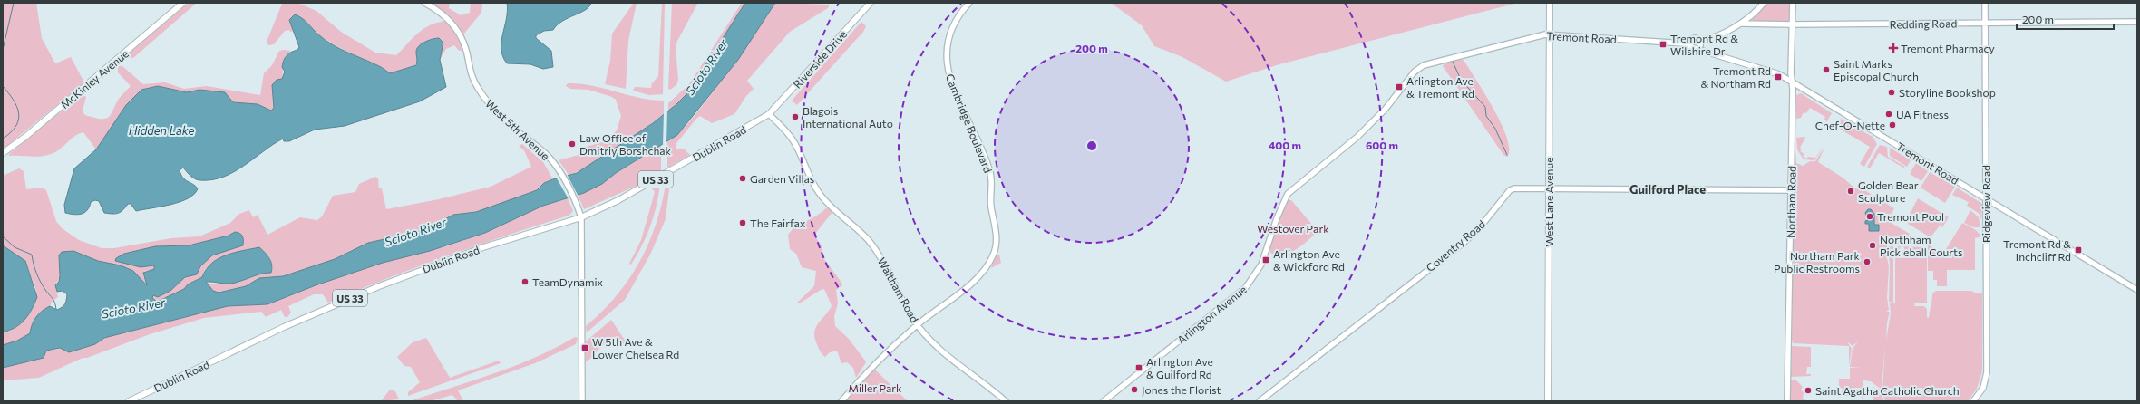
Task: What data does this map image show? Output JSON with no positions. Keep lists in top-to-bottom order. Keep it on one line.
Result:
{"streets":{"main road":["Riverside Drive","McKinley Avenue","Dublin Road","US 33","West Lane Avenue"],"street":["Redding Road","Tremont Road","Cambridge Boulevard","West 5th Avenue","Northam Road","Ridgeview Road","Coventry Road","Waltham Road","Arlington Avenue"]},"crossings":[["Redding Road","Tremont Road"],["Redding Road","Northam Road"],["Redding Road","Ridgeview Road"],["Tremont Road","West Lane Avenue"],["Tremont Road","Northam Road"],["Tremont Road","Ridgeview Road"],["Tremont Road","Arlington Avenue"],["Riverside Drive","Dublin Road"],["Riverside Drive","Waltham Road"],["Cambridge Boulevard","Waltham Road"],["West 5th Avenue","Dublin Road"],["Dublin Road","Waltham Road"],["West Lane Avenue","Coventry Road"],["Northam Road","Coventry Road"]],"districts":["Guilford Place"],"water":["Scioto River","Hidden Lake"],"parks":["Westover Park","Miller Park"],"places":{"transit":["Tremont Rd & Wilshire Dr","Tremont Rd & Northam Rd","Arlington Ave & Tremont Rd","Tremont Rd & Inchcliff Rd","Arlington Ave & Wickford Rd","W 5th Ave & Lower Chelsea Rd","Arlington Ave & Guilford Rd"],"health":["Tremont Pharmacy"],"other":["Saint Marks Episcopal Church","Storyline Bookshop","UA Fitness","Blagois International Auto","Chef-O-Nette","Law Office of Dmitriy Borshchak","Garden Villas","Golden Bear Sculpture","Tremont Pool","The Fairfax","Northham Pickleball Courts","Northam Park Public Restrooms","TeamDynamix","Jones the Florist","Saint Agatha Catholic Church"]},"scale_bar":"200 m","rings":["200 m","400 m","600 m"]}
